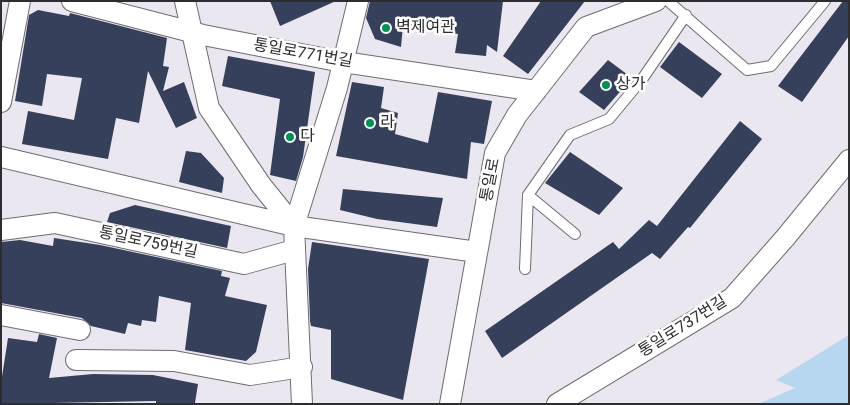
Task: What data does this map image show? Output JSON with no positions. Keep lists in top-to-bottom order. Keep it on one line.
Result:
{"streets":{"street":["통일로771번길","통일로","통일로759번길","통일로737번길"]},"crossings":[["통일로771번길","통일로"]],"places":["벽제여관","상가","라","다"]}
